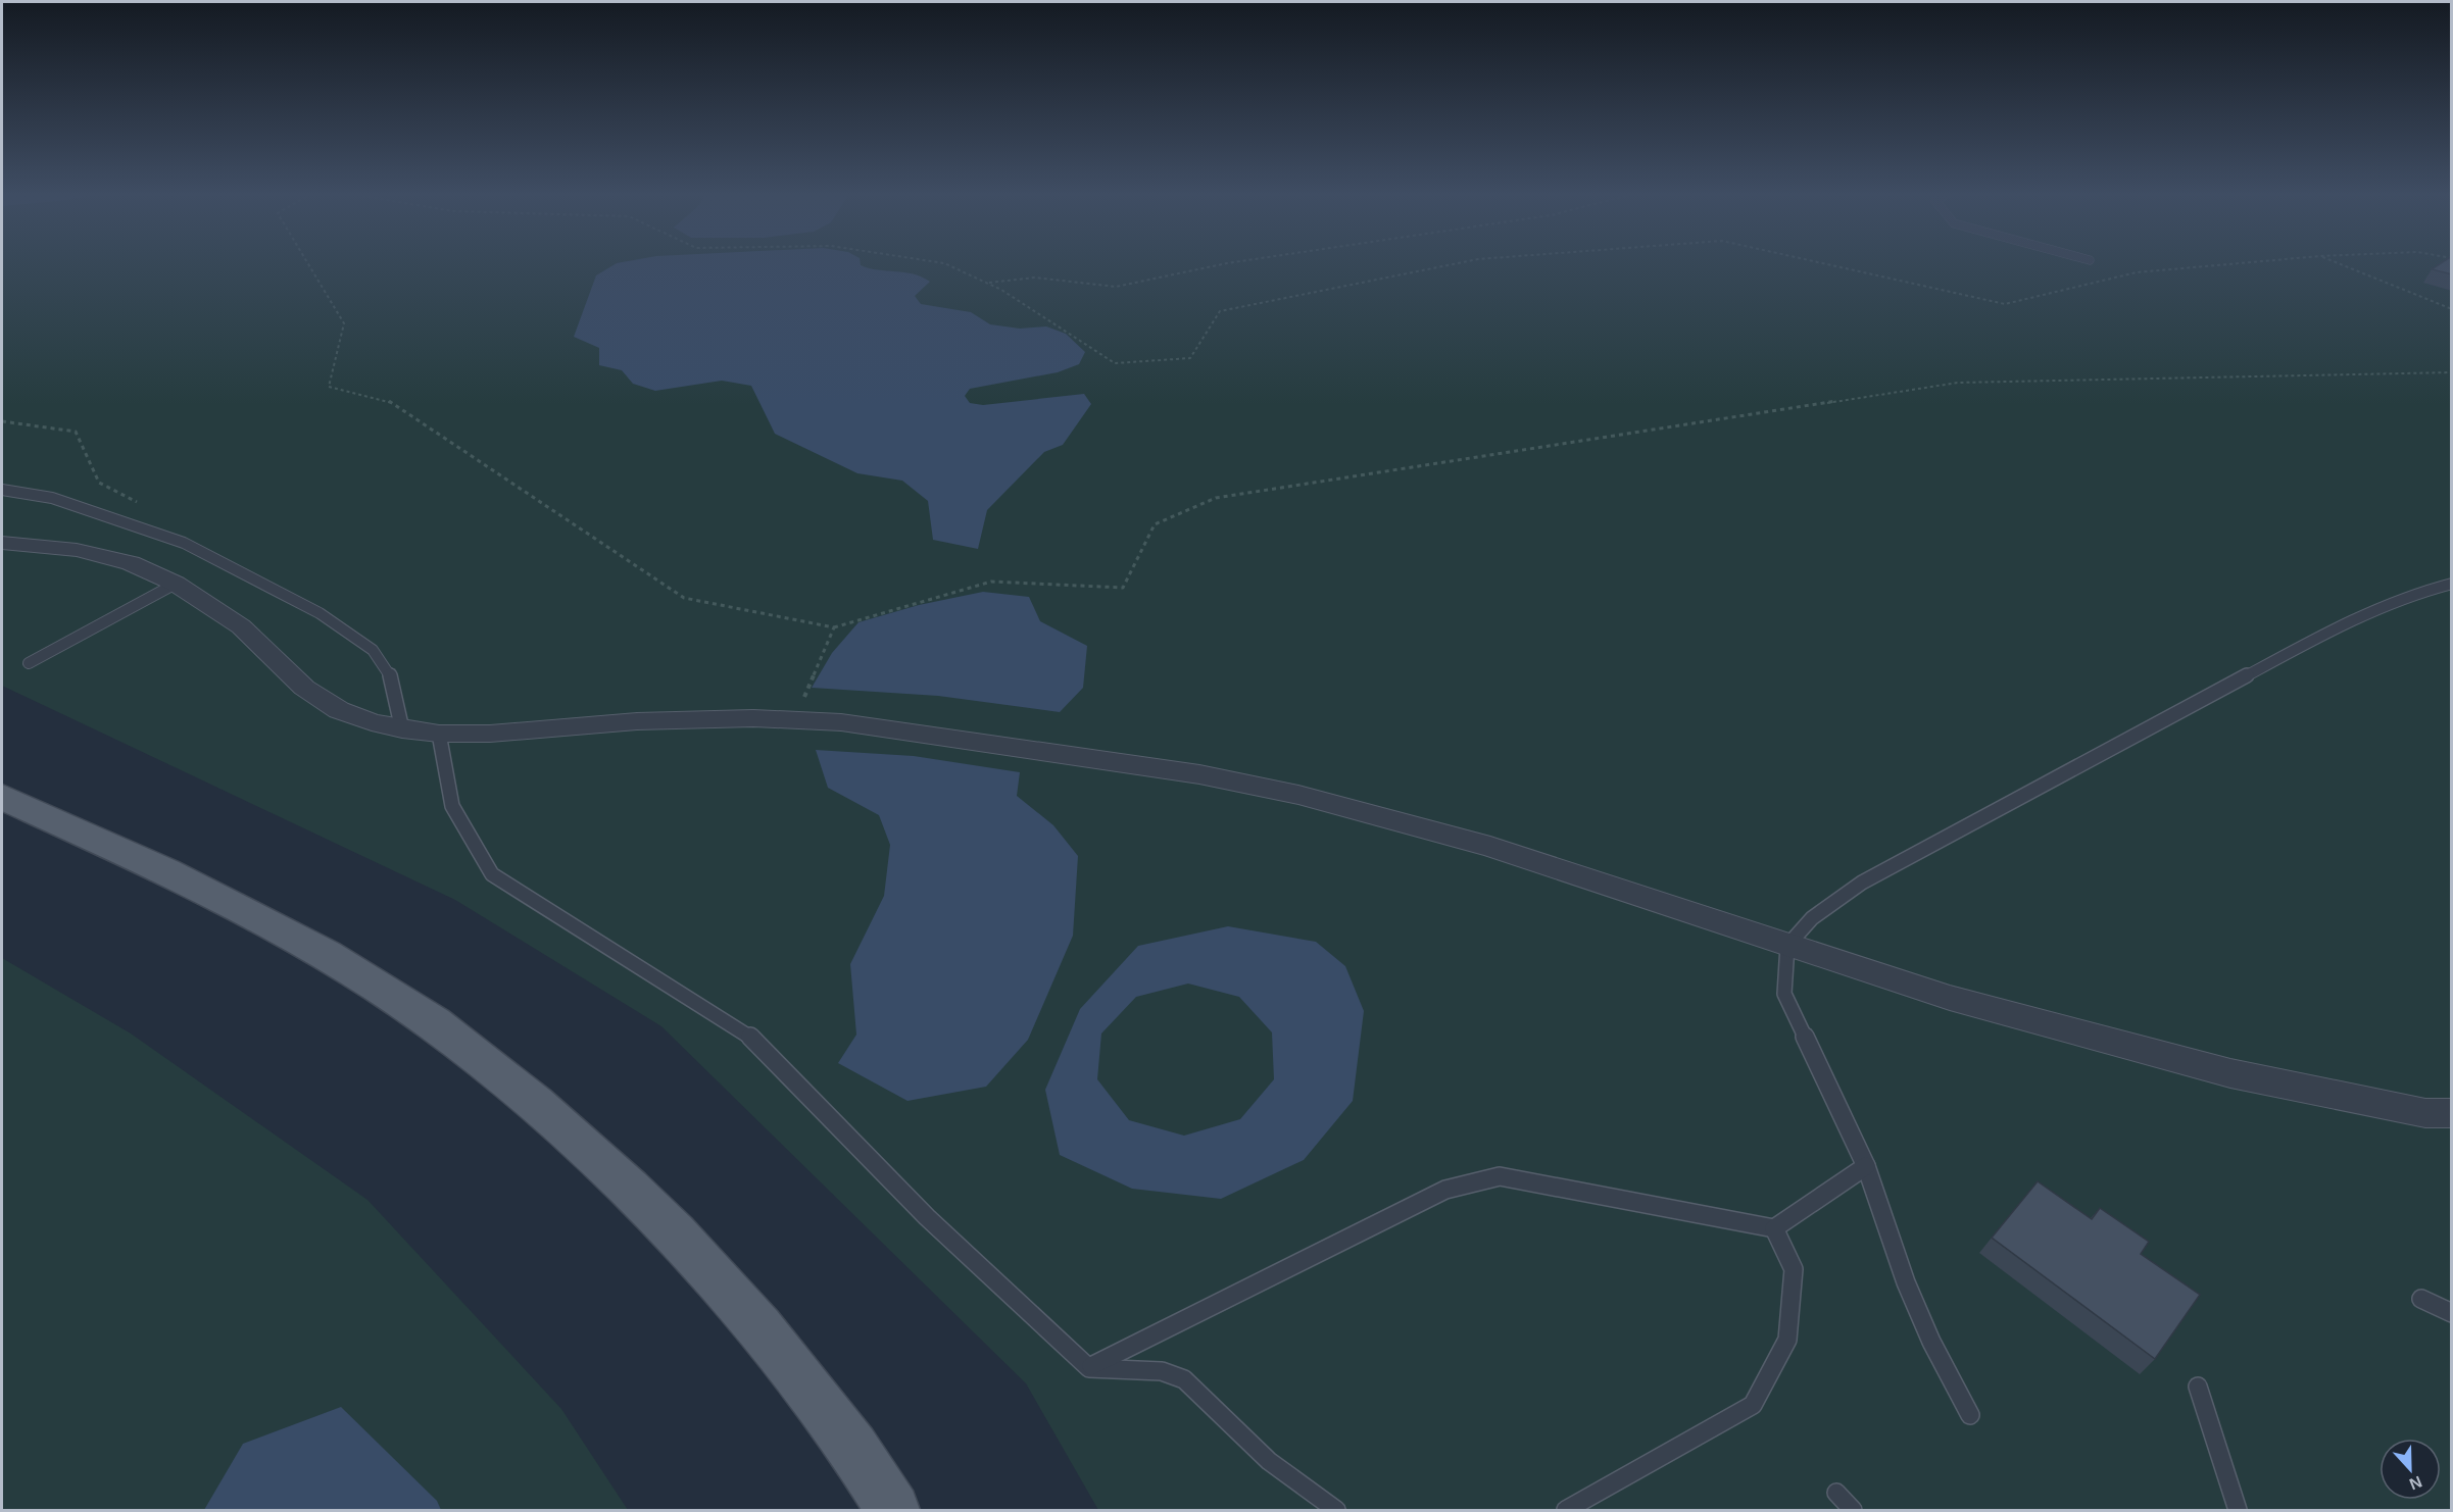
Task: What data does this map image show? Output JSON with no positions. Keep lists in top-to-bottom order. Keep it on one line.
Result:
{"north":"bottom"}
